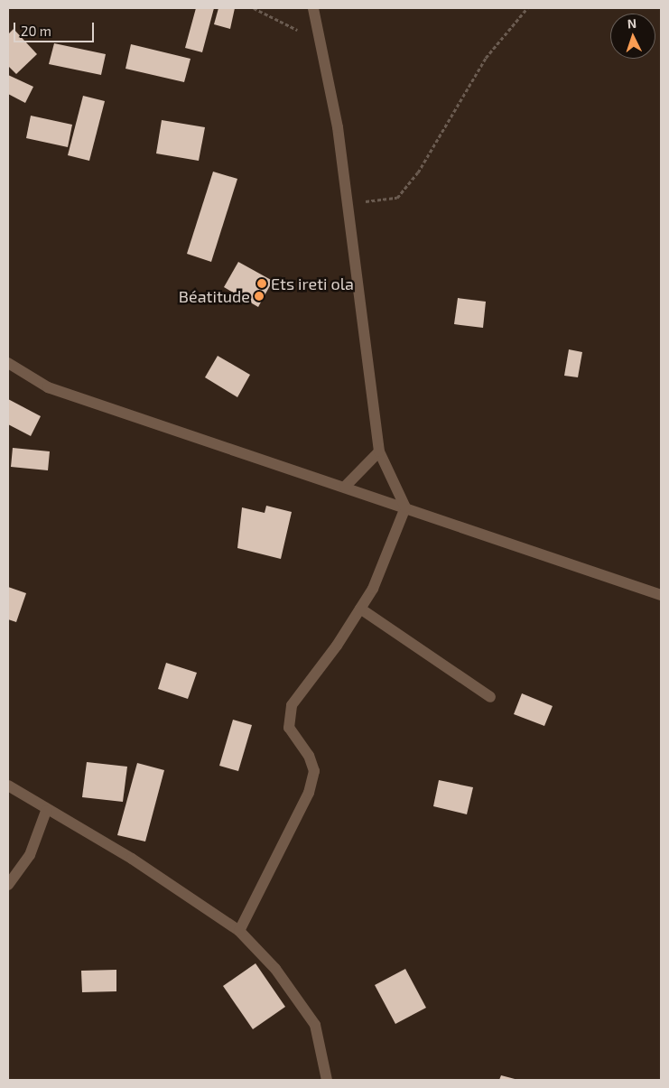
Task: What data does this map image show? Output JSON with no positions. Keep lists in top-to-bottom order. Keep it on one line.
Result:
{"places":["Ets ireti ola","Béatitude"],"scale_bar":"20 m","north":"top"}
